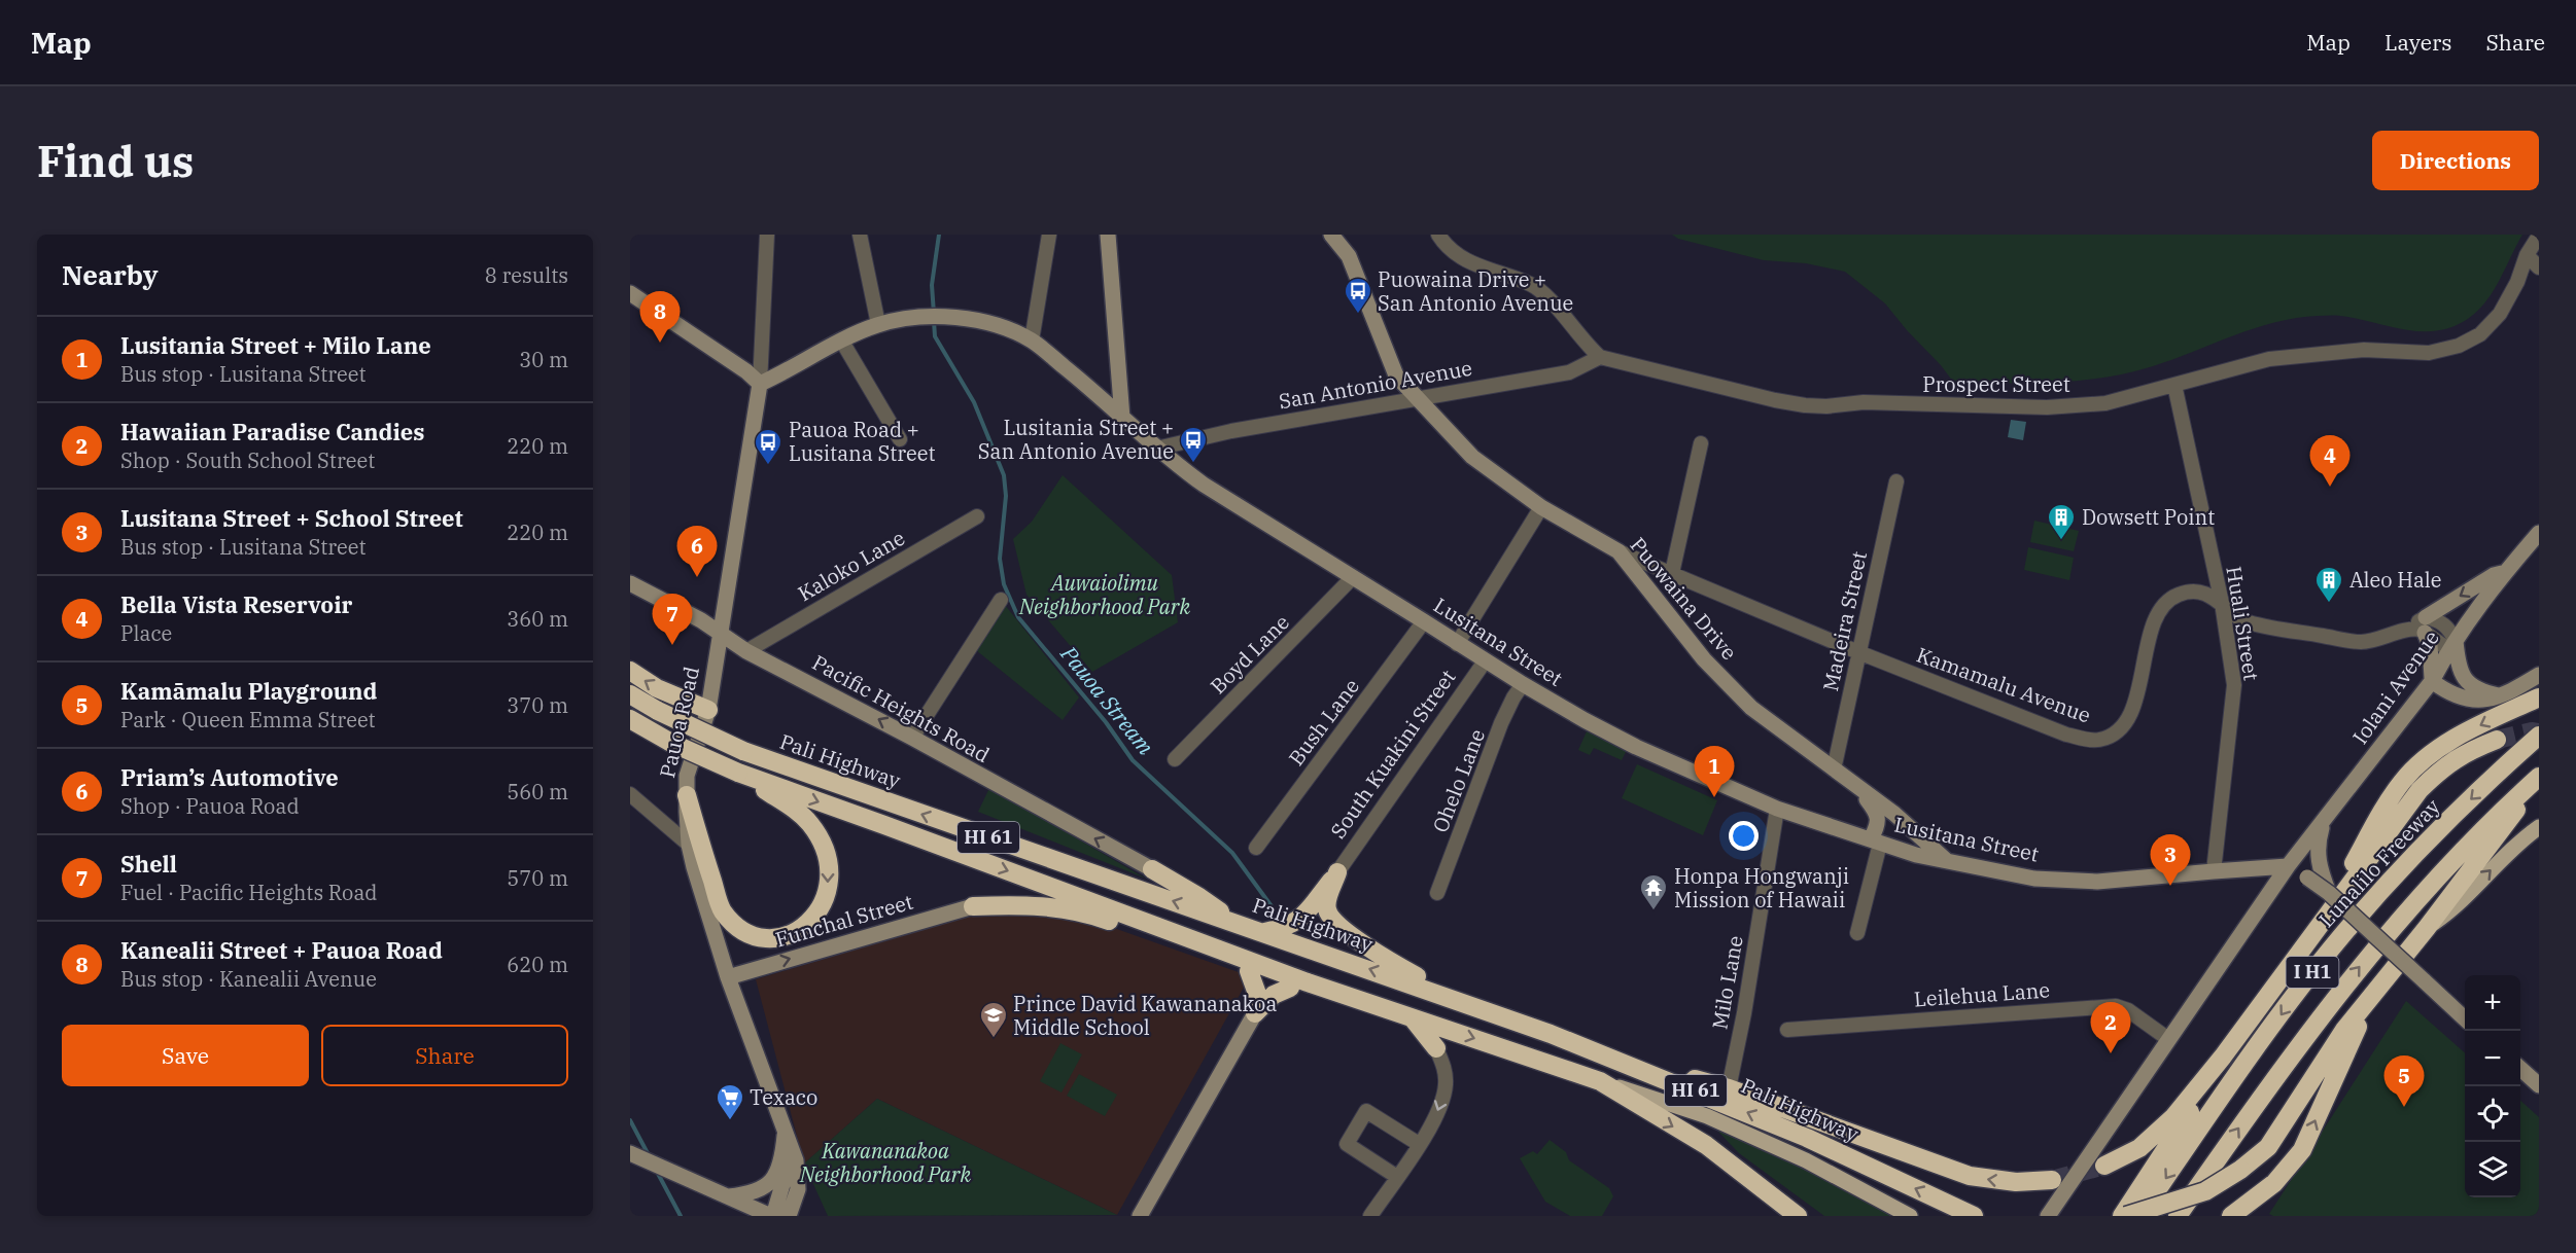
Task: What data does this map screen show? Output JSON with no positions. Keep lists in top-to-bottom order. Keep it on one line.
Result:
{"streets":{"highway":["Pali Highway","HI 61","Lunalilo Freeway","I H1"],"main road":["Puowaina Drive","Lusitana Street","Iolani Avenue","Pacific Heights Road","Pauoa Road","Funchal Street"],"street":["San Antonio Avenue","Prospect Street","Kaloko Lane","Madeira Street","Huali Street","Boyd Lane","Kamamalu Avenue","Bush Lane","South Kuakini Street","Ohelo Lane","Milo Lane","Leilehua Lane"]},"crossings":[["San Antonio Avenue","Prospect Street"],["San Antonio Avenue","Puowaina Drive"],["San Antonio Avenue","Lusitana Street"],["Prospect Street","Huali Street"],["Kaloko Lane","Pacific Heights Road"],["Puowaina Drive","Madeira Street"],["Puowaina Drive","Lusitana Street"],["Puowaina Drive","Kamamalu Avenue"],["Madeira Street","Kamamalu Avenue"],["Huali Street","Lusitana Street"],["Huali Street","Kamamalu Avenue"],["Lusitana Street","Boyd Lane"],["Lusitana Street","Iolani Avenue"],["Lusitana Street","Pauoa Road"],["Lusitana Street","Bush Lane"],["Lusitana Street","South Kuakini Street"],["Lusitana Street","Ohelo Lane"],["Lusitana Street","Milo Lane"],["Iolani Avenue","Leilehua Lane"],["Pacific Heights Road","Pauoa Road"],["Pauoa Road","Funchal Street"]],"one_way":["Pacific Heights Road","Funchal Street"],"water":["Pauoa Stream"],"parks":["Auwaiolimu Neighborhood Park","Kawananakoa Neighborhood Park"],"places":{"bus stop":["Puowaina Drive + San Antonio Avenue","Lusitania Street + San Antonio Avenue","Pauoa Road + Lusitana Street"],"building":["Dowsett Point","Aleo Hale"],"temple":["Honpa Hongwanji Mission of Hawaii"],"school or university":["Prince David Kawananakoa Middle School"],"supermarket":["Texaco"]},"page":{"header":"Map","nav":["Map","Layers","Share"],"buttons":["Directions",["Save","Share"]],"title":"Find us","heading":["Nearby","8 results"],"pins":["8","4","6","7","1","3","2","5"],"list":[{"mark":"1","name":"Lusitania Street + Milo Lane","note":"Bus stop · Lusitana Street","value":"30 m"},{"mark":"2","name":"Hawaiian Paradise Candies","note":"Shop · South School Street","value":"220 m"},{"mark":"3","name":"Lusitana Street + School Street","note":"Bus stop · Lusitana Street","value":"220 m"},{"mark":"4","name":"Bella Vista Reservoir","note":"Place","value":"360 m"},{"mark":"5","name":"Kamāmalu Playground","note":"Park · Queen Emma Street","value":"370 m"},{"mark":"6","name":"Priam’s Automotive","note":"Shop · Pauoa Road","value":"560 m"},{"mark":"7","name":"Shell","note":"Fuel · Pacific Heights Road","value":"570 m"},{"mark":"8","name":"Kanealii Street + Pauoa Road","note":"Bus stop · Kanealii Avenue","value":"620 m"}],"map_buttons":["+","−"]}}
